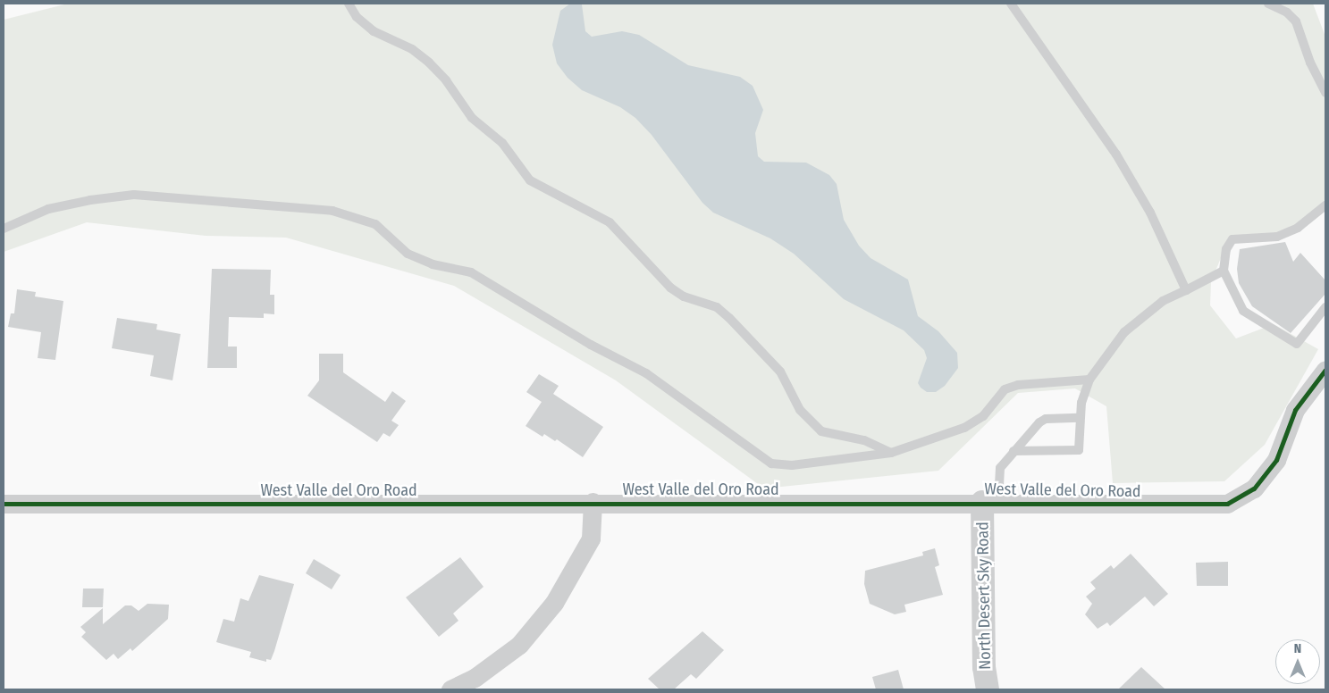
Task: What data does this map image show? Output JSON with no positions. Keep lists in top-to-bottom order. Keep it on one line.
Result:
{"streets":{"street":["West Valle del Oro Road","North Desert Sky Road"]},"crossings":[["West Valle del Oro Road","North Desert Sky Road"]],"north":"top"}
